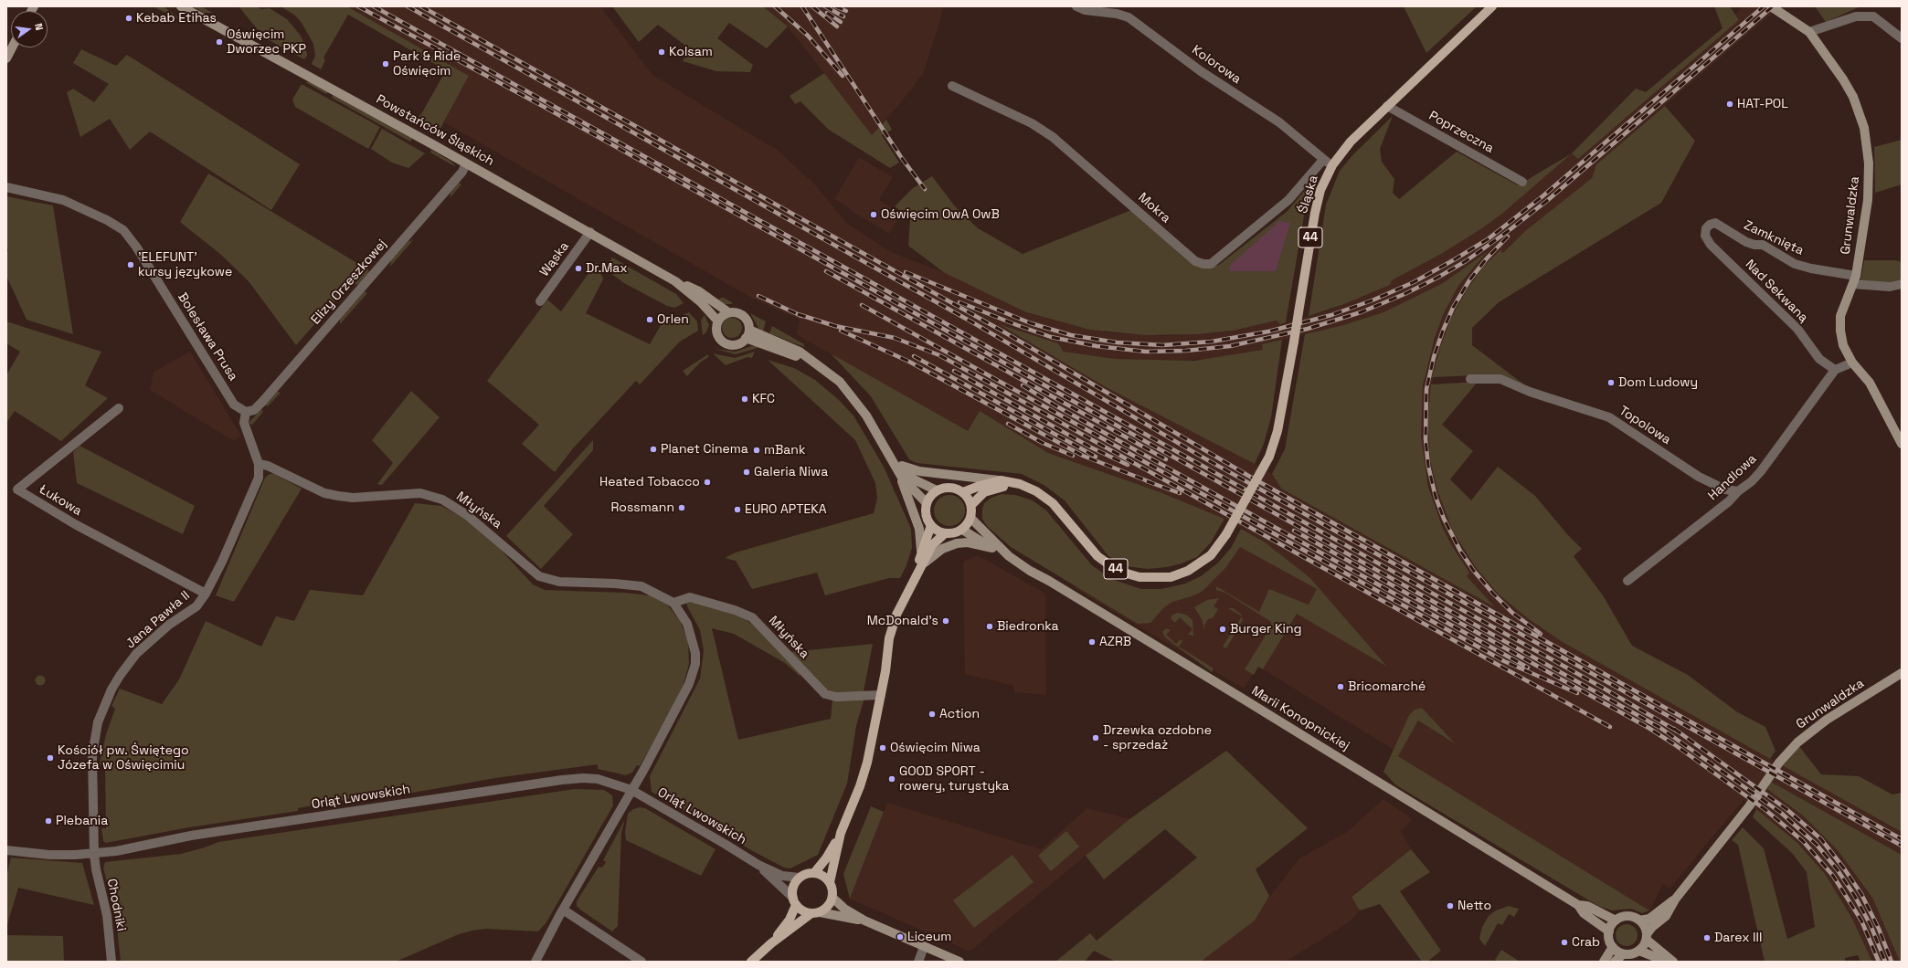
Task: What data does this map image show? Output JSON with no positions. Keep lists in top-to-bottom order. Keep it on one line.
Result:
{"streets":{"main road":["Śląska","44"],"street":["Kolorowa","Powstańców Śląskich","Poprzeczna","Mokra","Grunwaldzka","Zamknięta","Wąska","Elizy Orzeszkowej","Nad Sekwaną","Bolesława Prusa","Topolowa","Handlowa","Łukowa","Młyńska","Jana Pawła II","Marii Konopnickiej","Orląt Lwowskich","Chodniki"]},"crossings":[["Kolorowa","Śląska"],["Kolorowa","Mokra"],["Powstańców Śląskich","Wąska"],["Powstańców Śląskich","Elizy Orzeszkowej"],["Poprzeczna","Śląska"],["Śląska","44"],["Grunwaldzka","Zamknięta"],["44","Marii Konopnickiej"],["Zamknięta","Nad Sekwaną"],["Elizy Orzeszkowej","Bolesława Prusa"],["Elizy Orzeszkowej","Jana Pawła II"],["Nad Sekwaną","Handlowa"],["Bolesława Prusa","Jana Pawła II"],["Topolowa","Handlowa"],["Łukowa","Jana Pawła II"],["Młyńska","Jana Pawła II"],["Młyńska","Orląt Lwowskich"],["Jana Pawła II","Orląt Lwowskich"],["Jana Pawła II","Chodniki"],["Orląt Lwowskich","Chodniki"]],"places":["Kebab Etihas","Oświęcim Dworzec PKP","Kolsam","Park & Ride Oświęcim","HAT-POL","Oświęcim OwA OwB","'ELEFUNT' kursy językowe","Dr.Max","Orlen","Dom Ludowy","KFC","Planet Cinema","mBank","Galeria Niwa","Heated Tobacco","Rossmann","EURO APTEKA","McDonald's","Biedronka","Burger King","AZRB","Bricomarché","Action","Drzewka ozdobne - sprzedaż","Oświęcim Niwa","Kościół pw. Świętego Józefa w Oświęcimiu","GOOD SPORT - rowery, turystyka","Plebania","Netto","Liceum","Darex III","Crab"],"north":"right"}
